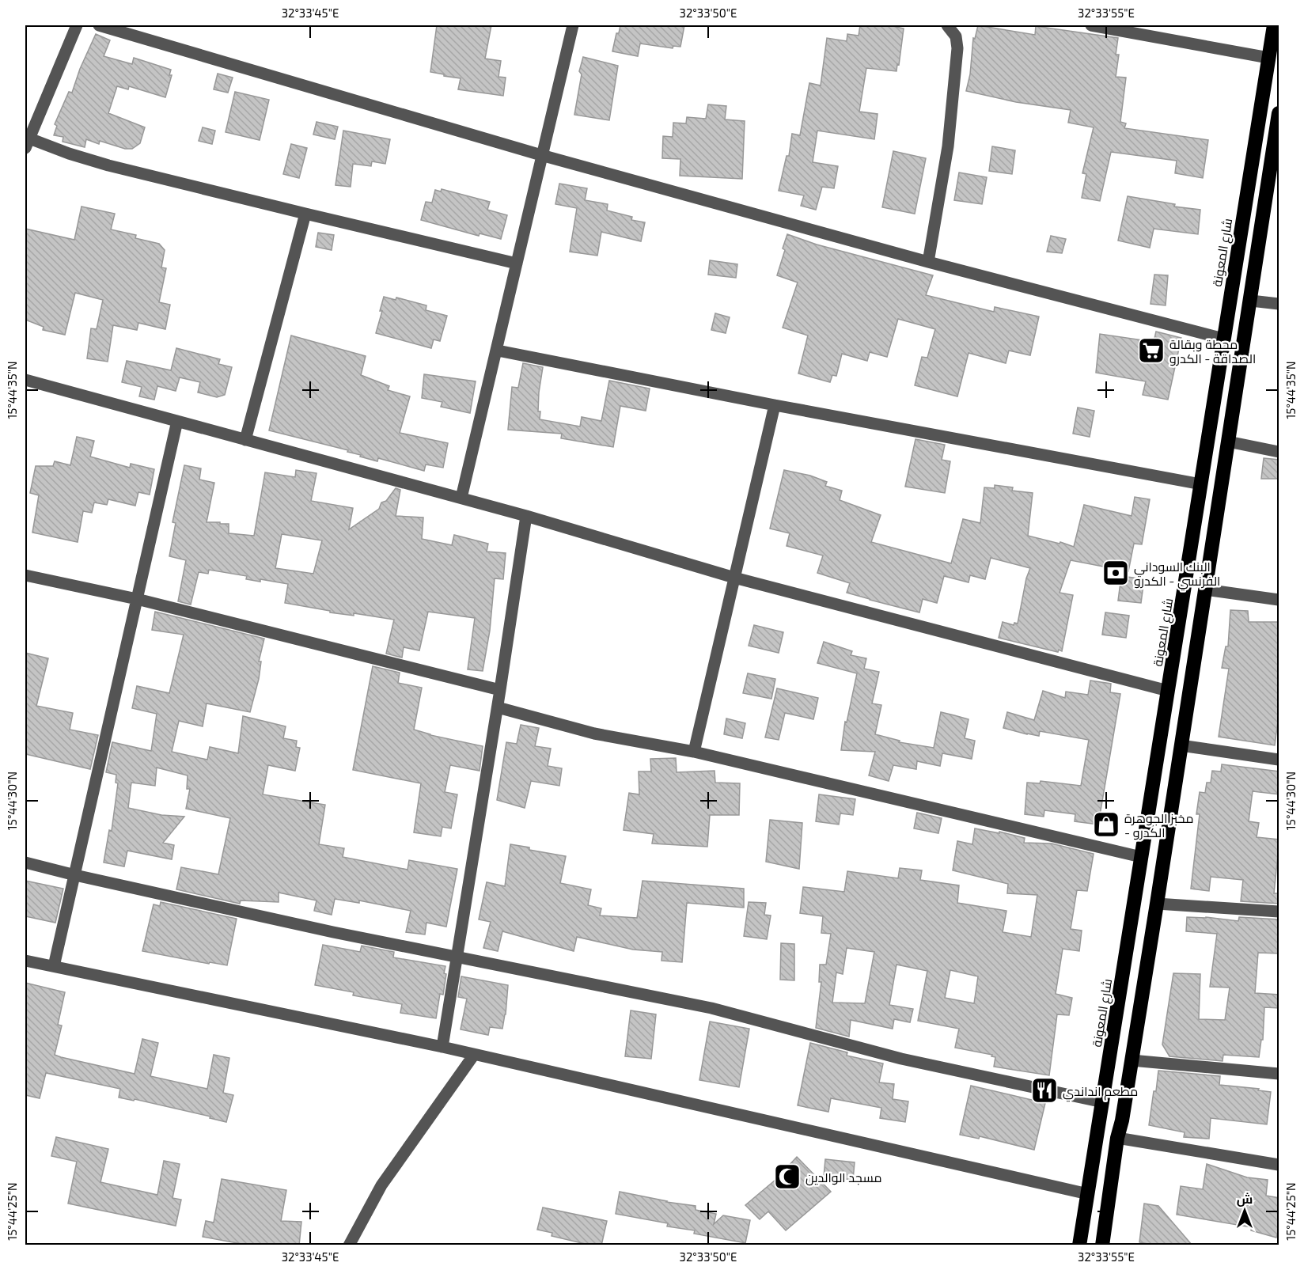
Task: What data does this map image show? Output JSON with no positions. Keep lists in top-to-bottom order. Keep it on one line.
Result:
{"streets":{"highway":["شارع المعونة"]},"places":{"supermarket":["محطة وبقالة الصداقة - الكدرو"],"bank":["البنك السوداني الفرنسي - الكدرو"],"shop":["مخبز الجوهرة - الكدرو"],"restaurant":["مطعم انداندي"],"mosque":["مسجد الوالدين"]},"north":"top","coordinates":["32°33'45\"E","32°33'50\"E","32°33'55\"E","15°44'35\"N","15°44'30\"N","15°44'25\"N"]}
